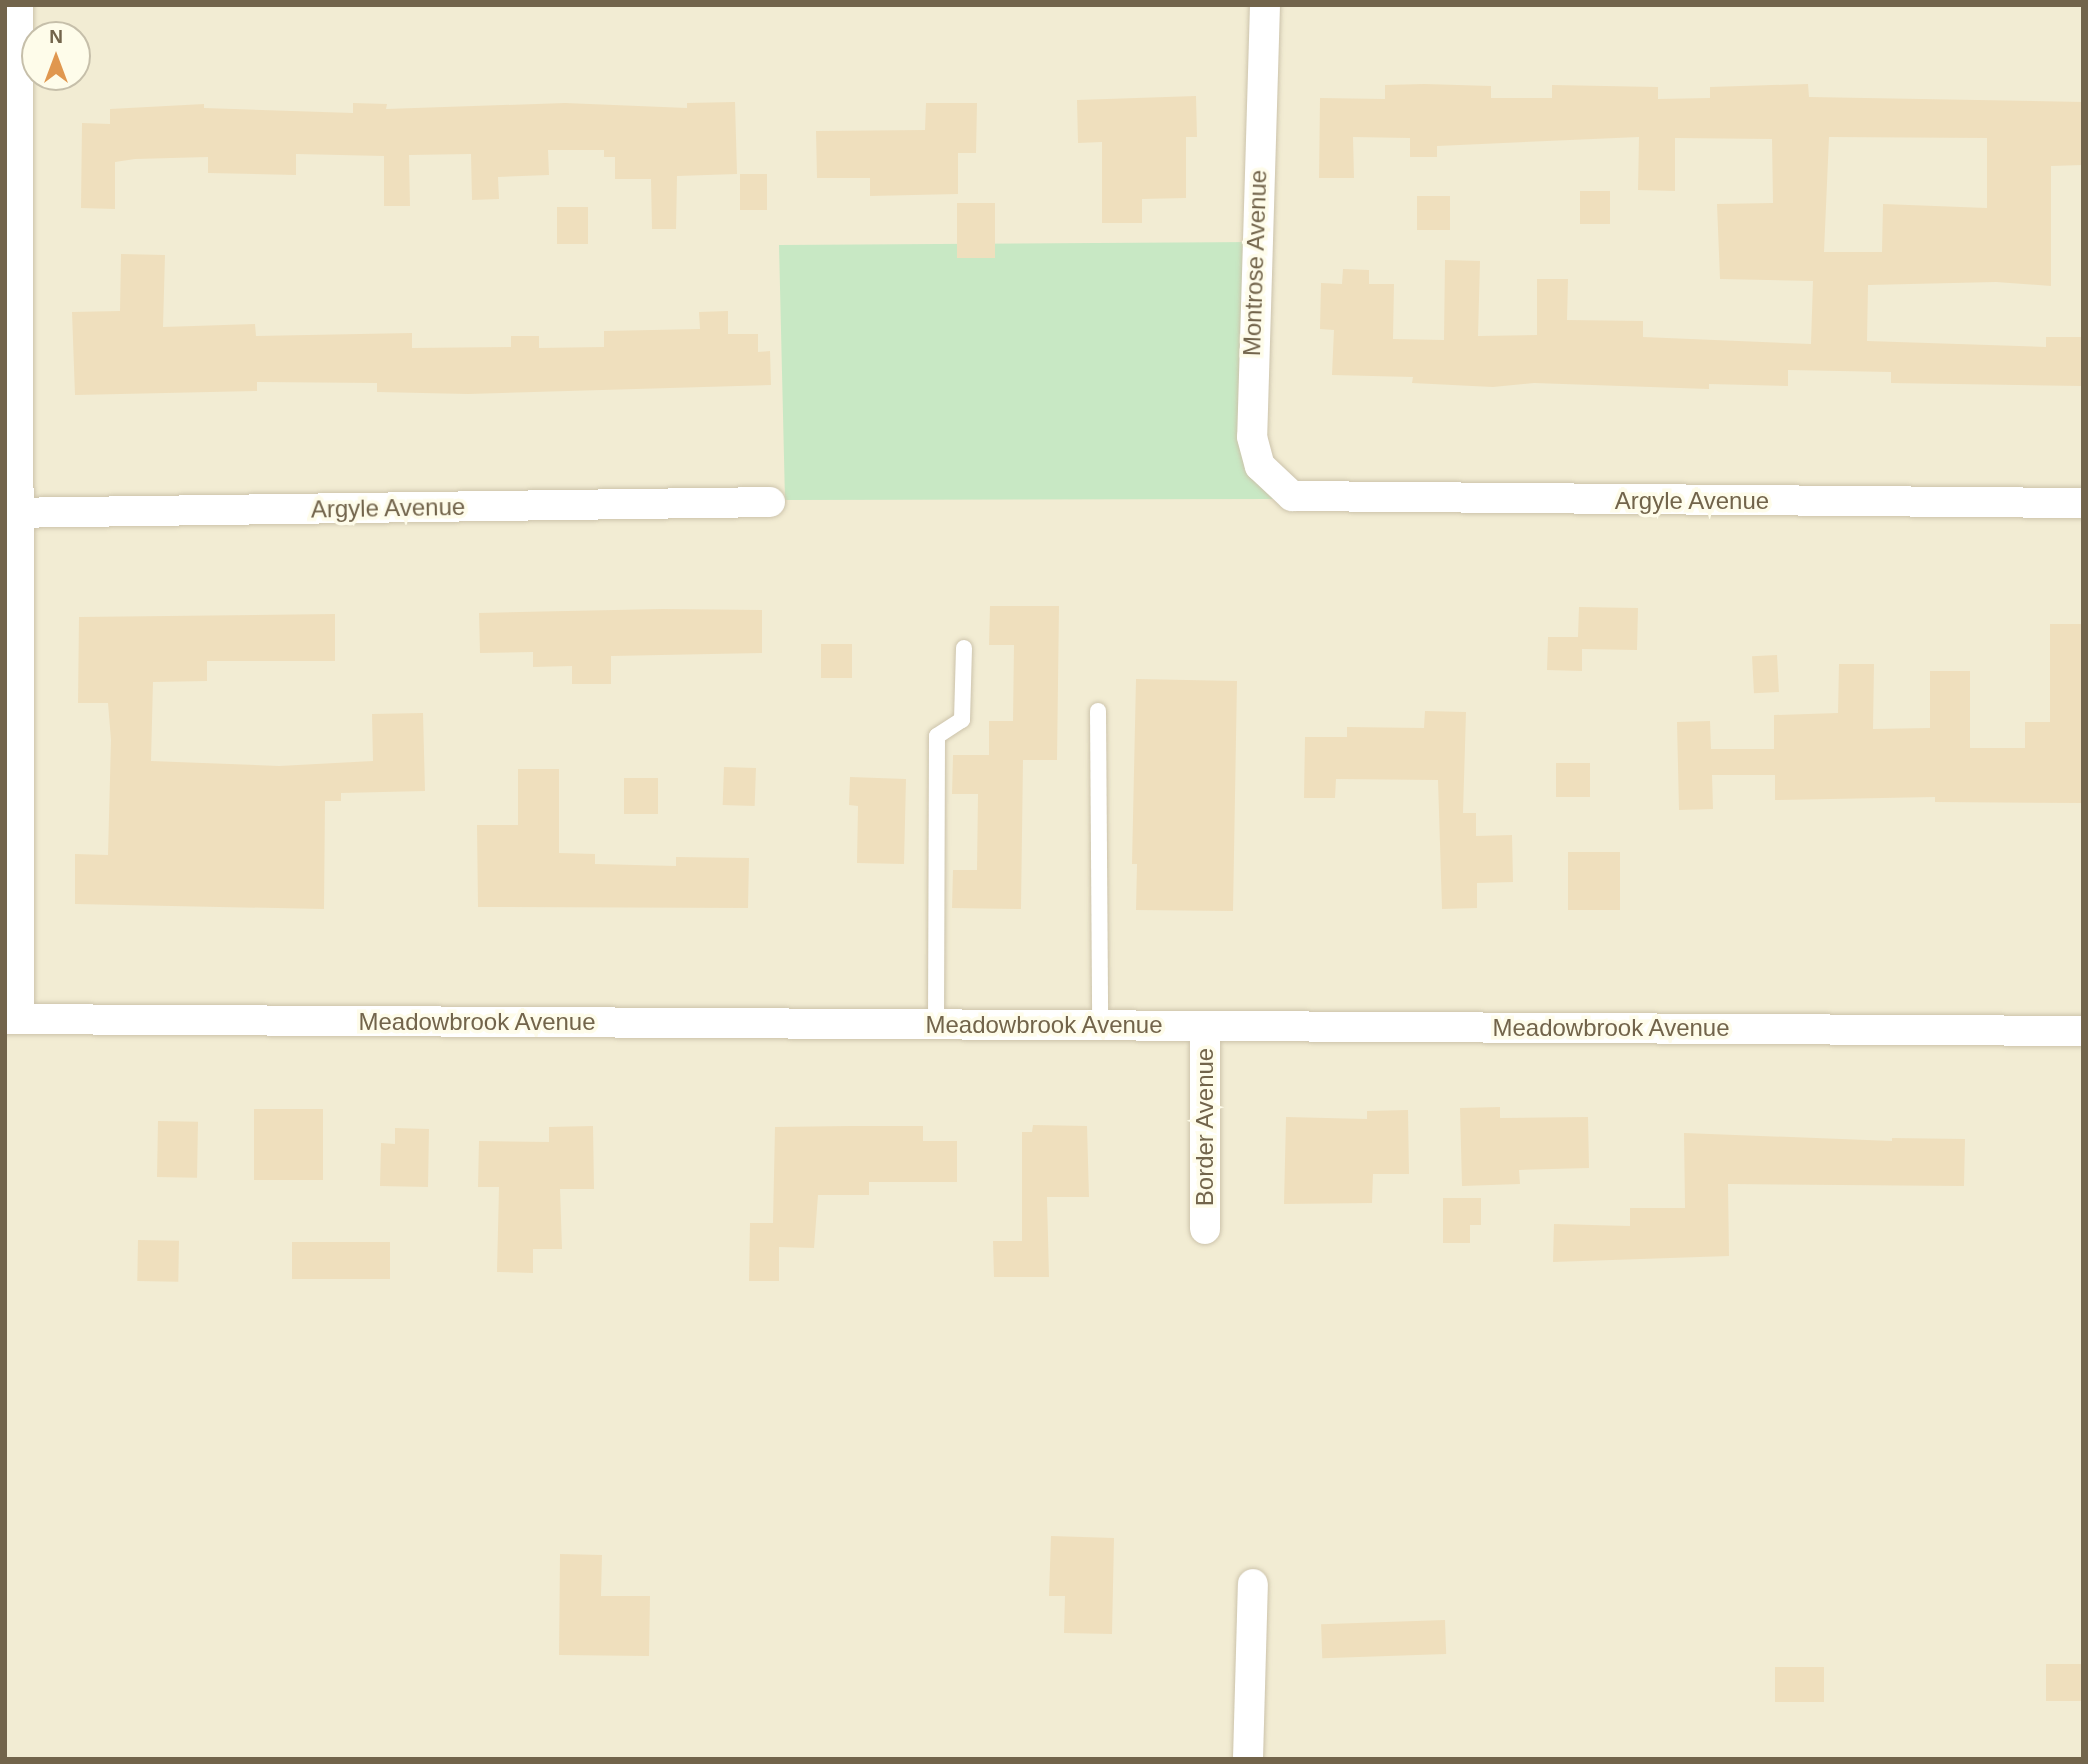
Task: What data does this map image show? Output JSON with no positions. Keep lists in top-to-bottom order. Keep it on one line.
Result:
{"streets":{"street":["Montrose Avenue","Argyle Avenue","Meadowbrook Avenue","Border Avenue"]},"crossings":[["Montrose Avenue","Argyle Avenue"],["Meadowbrook Avenue","Border Avenue"]],"north":"top"}
